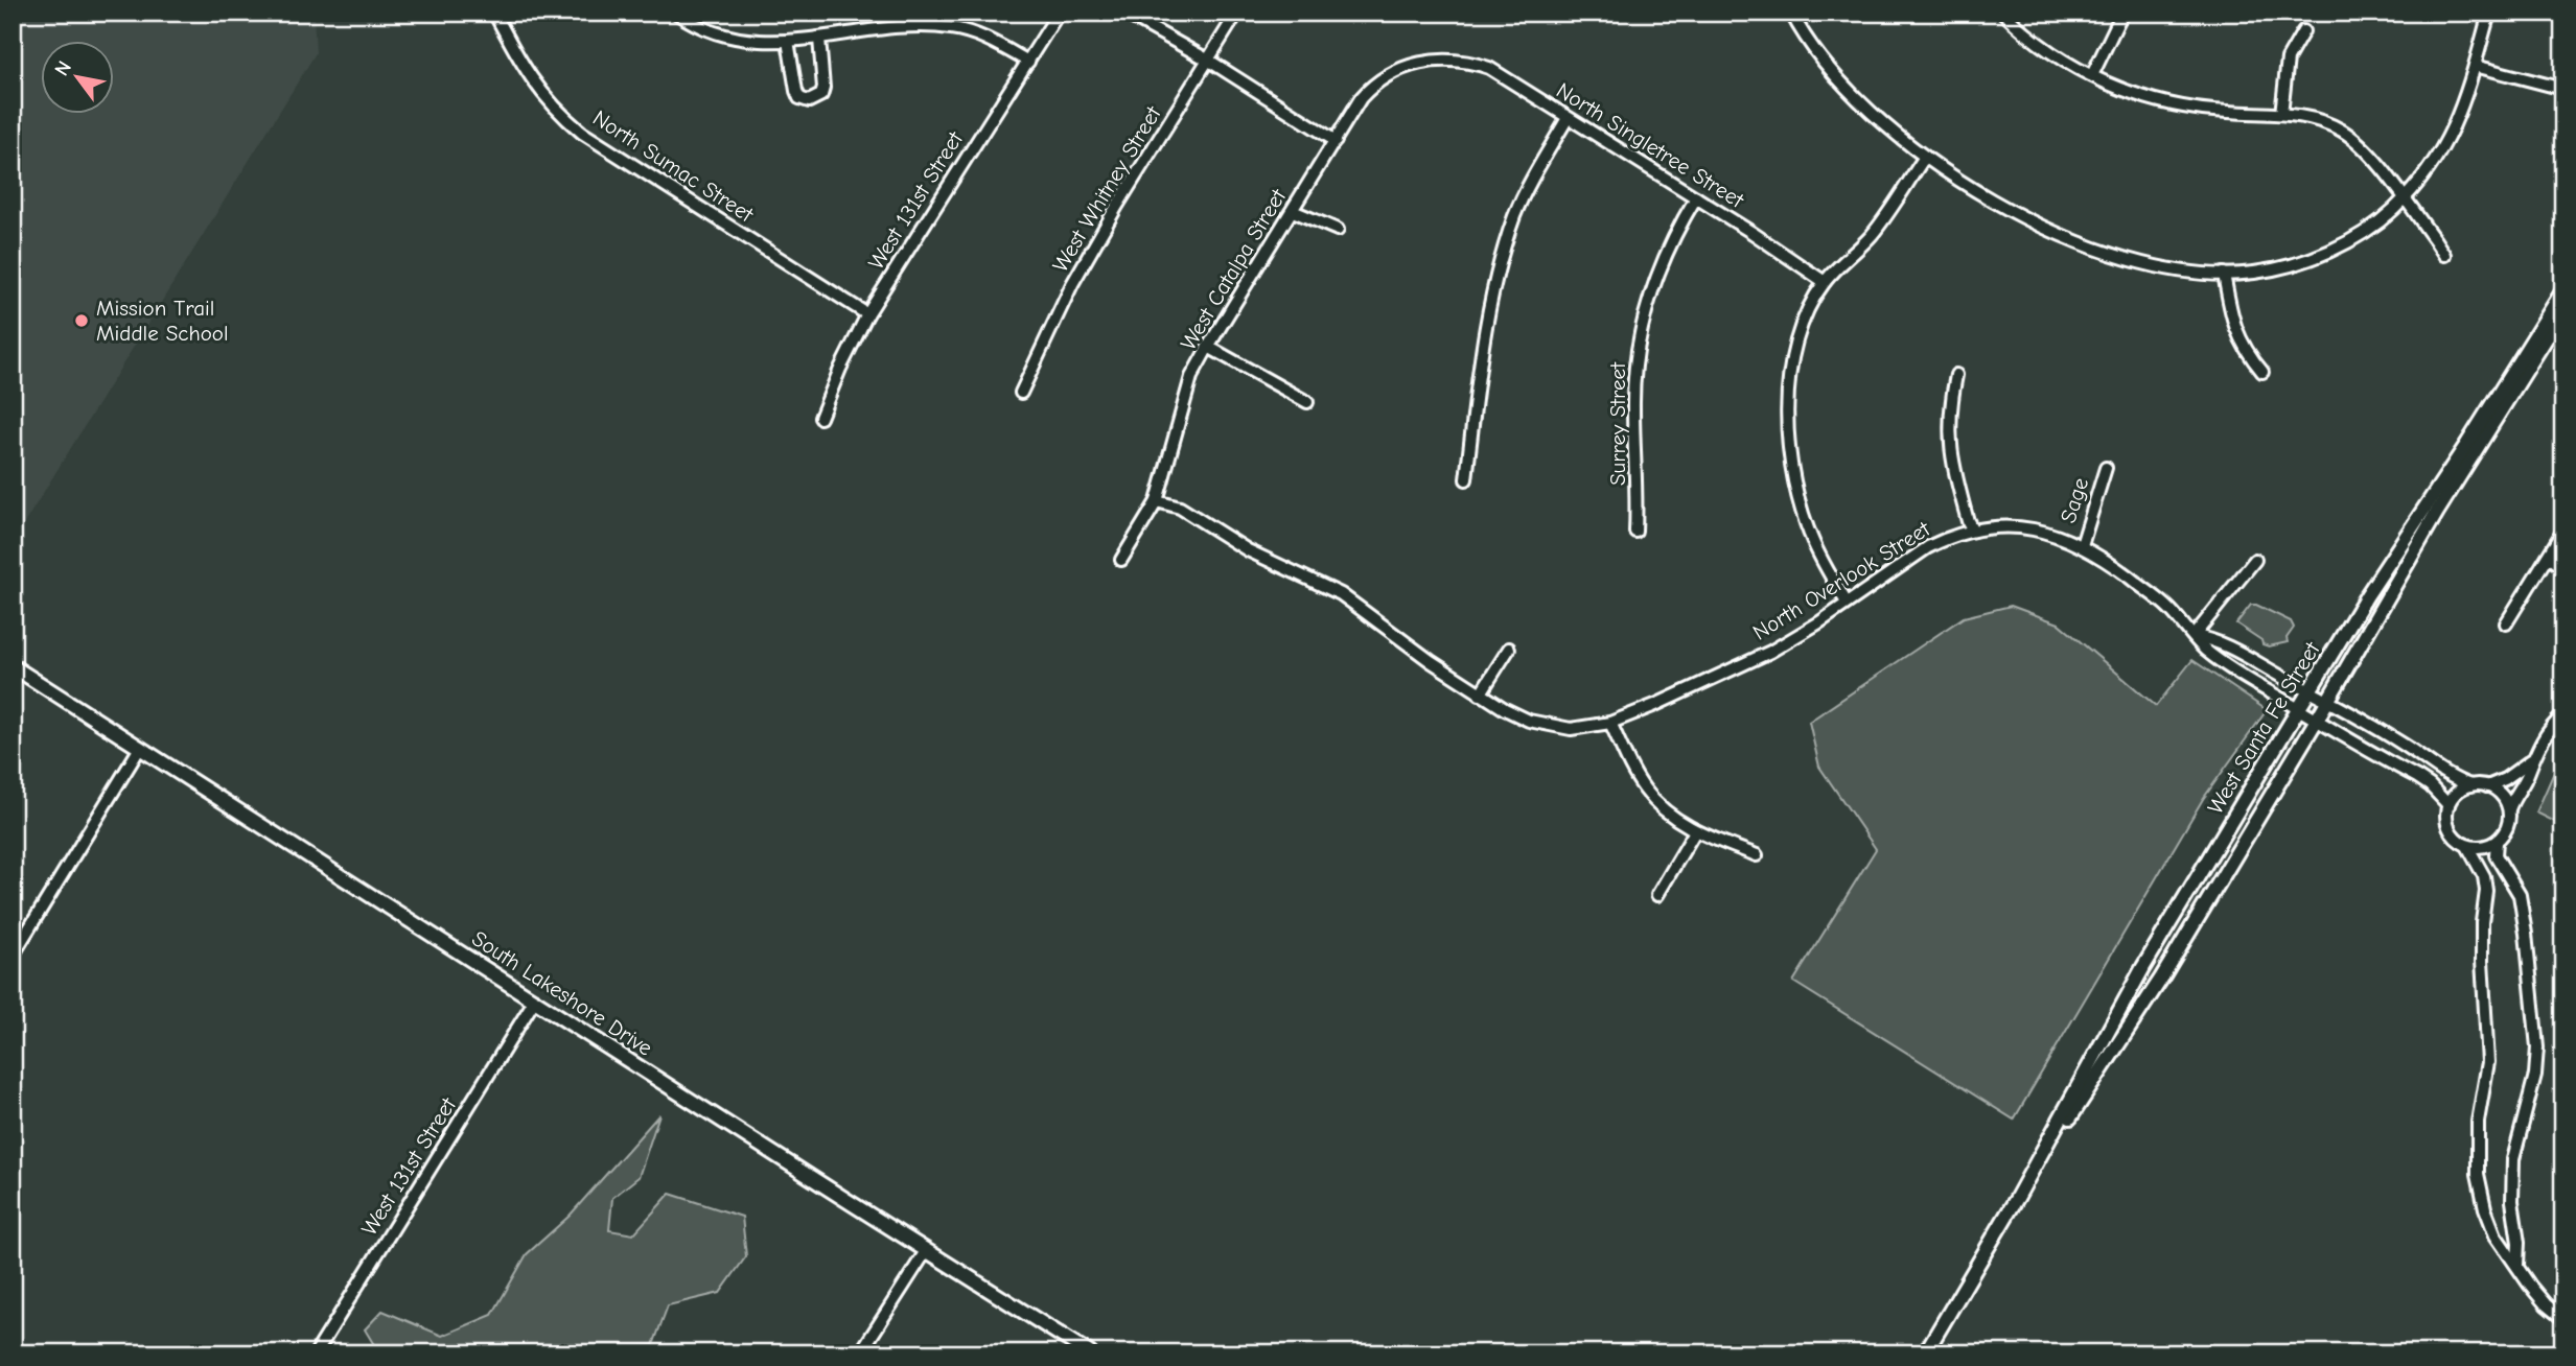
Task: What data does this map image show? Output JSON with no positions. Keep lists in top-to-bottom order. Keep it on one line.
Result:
{"streets":{"street":["North Singletree Street","North Sumac Street","West Whitney Street","West 131st Street","West Catalpa Street","Surrey Street","Sage","North Overlook Street","West Santa Fe Street","South Lakeshore Drive"]},"crossings":[["North Singletree Street","West Catalpa Street"],["North Singletree Street","Surrey Street"],["North Sumac Street","West 131st Street"],["West 131st Street","South Lakeshore Drive"],["West Catalpa Street","North Overlook Street"],["Sage","North Overlook Street"],["North Overlook Street","West Santa Fe Street"]],"places":["Mission Trail Middle School"],"north":"top left"}
